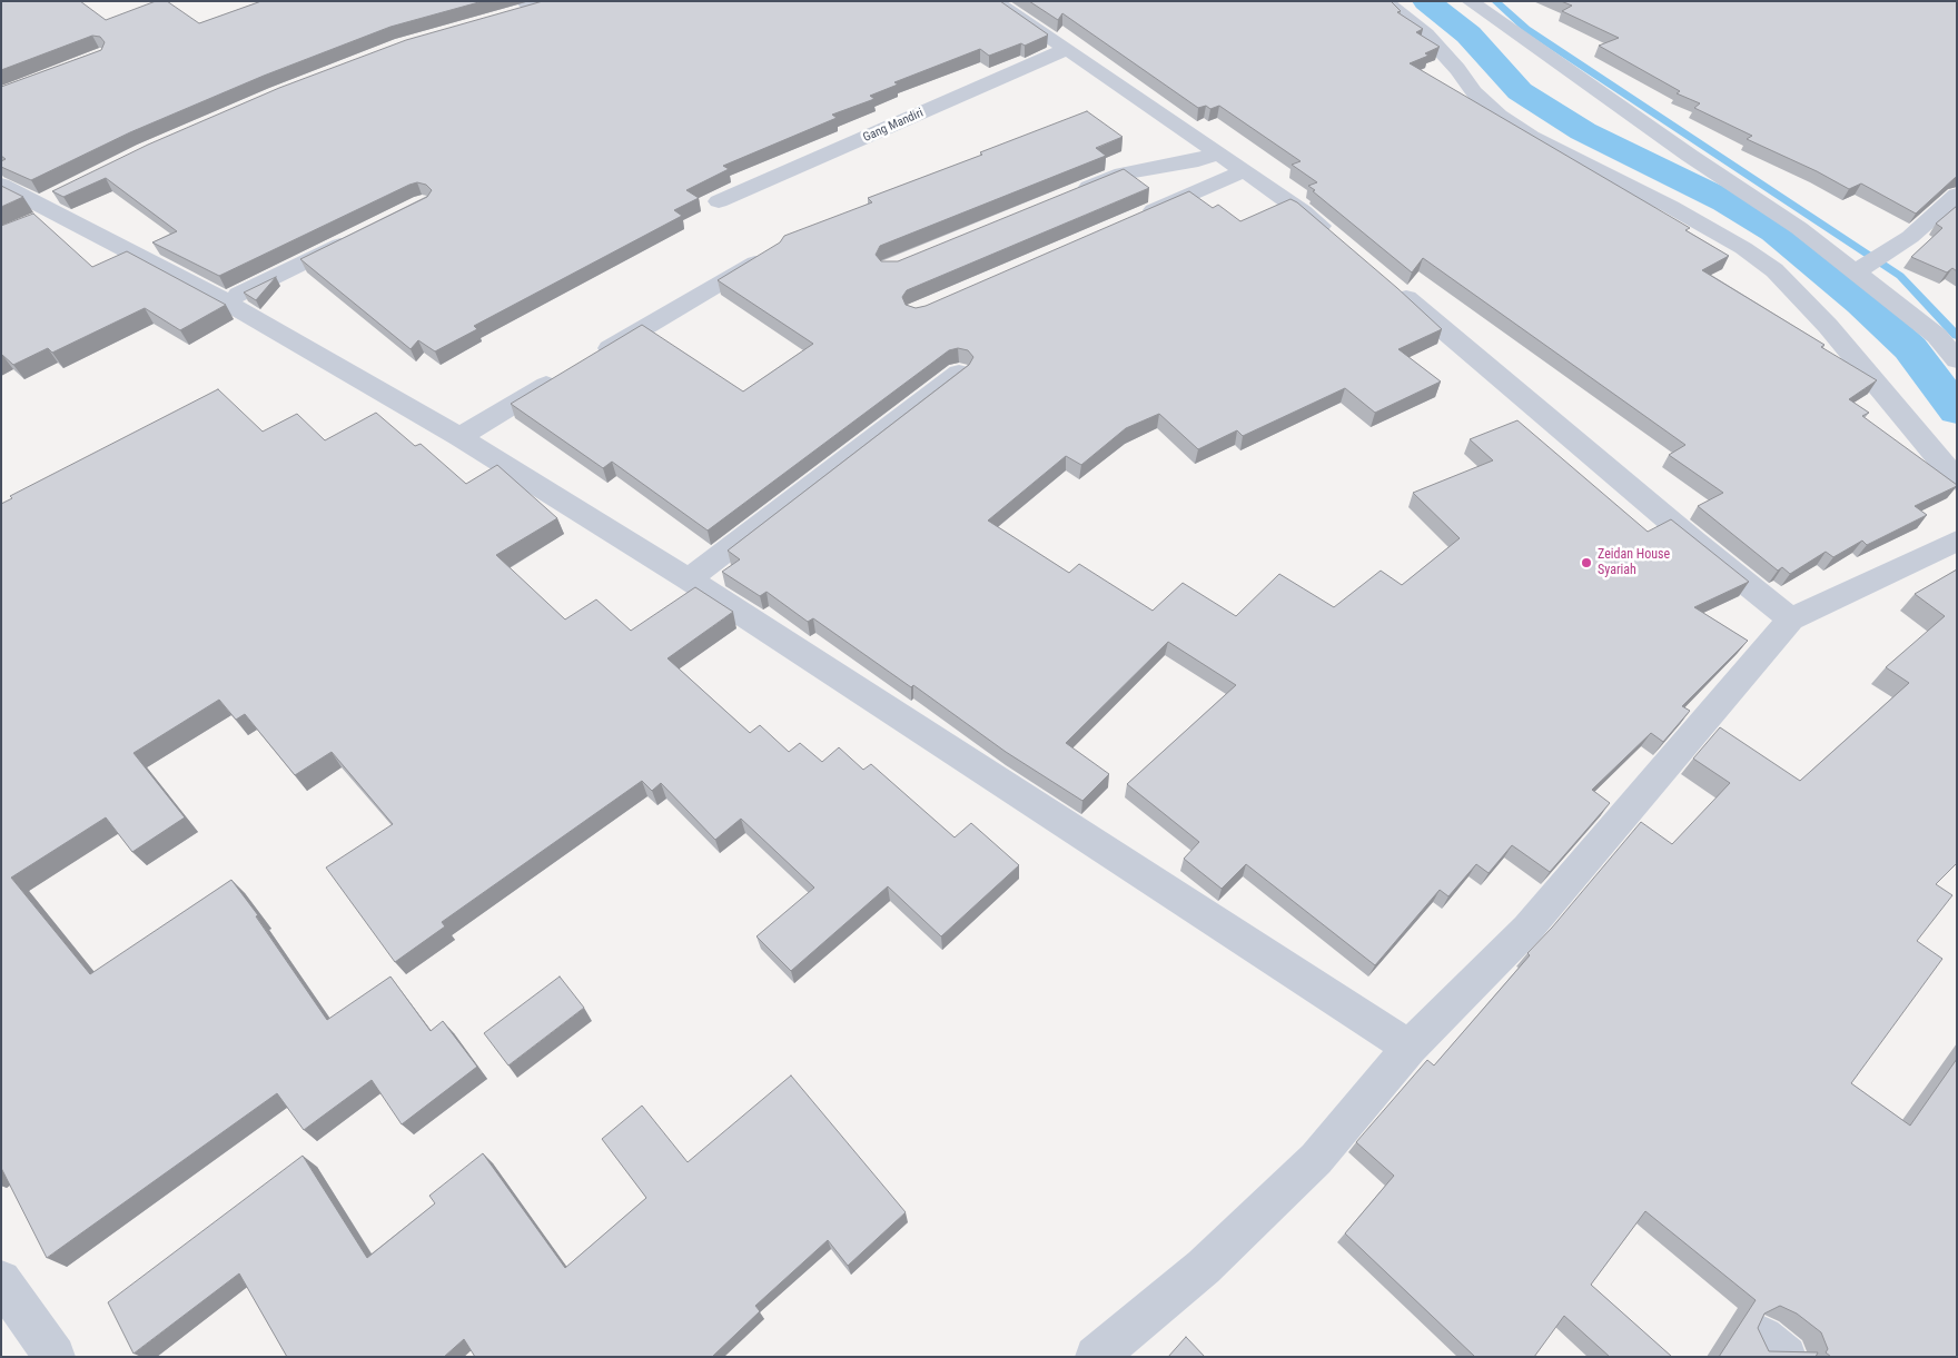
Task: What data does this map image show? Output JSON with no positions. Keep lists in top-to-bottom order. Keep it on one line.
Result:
{"streets":{"street":["Gang Mandiri"]},"places":["Zeidan House Syariah"]}
